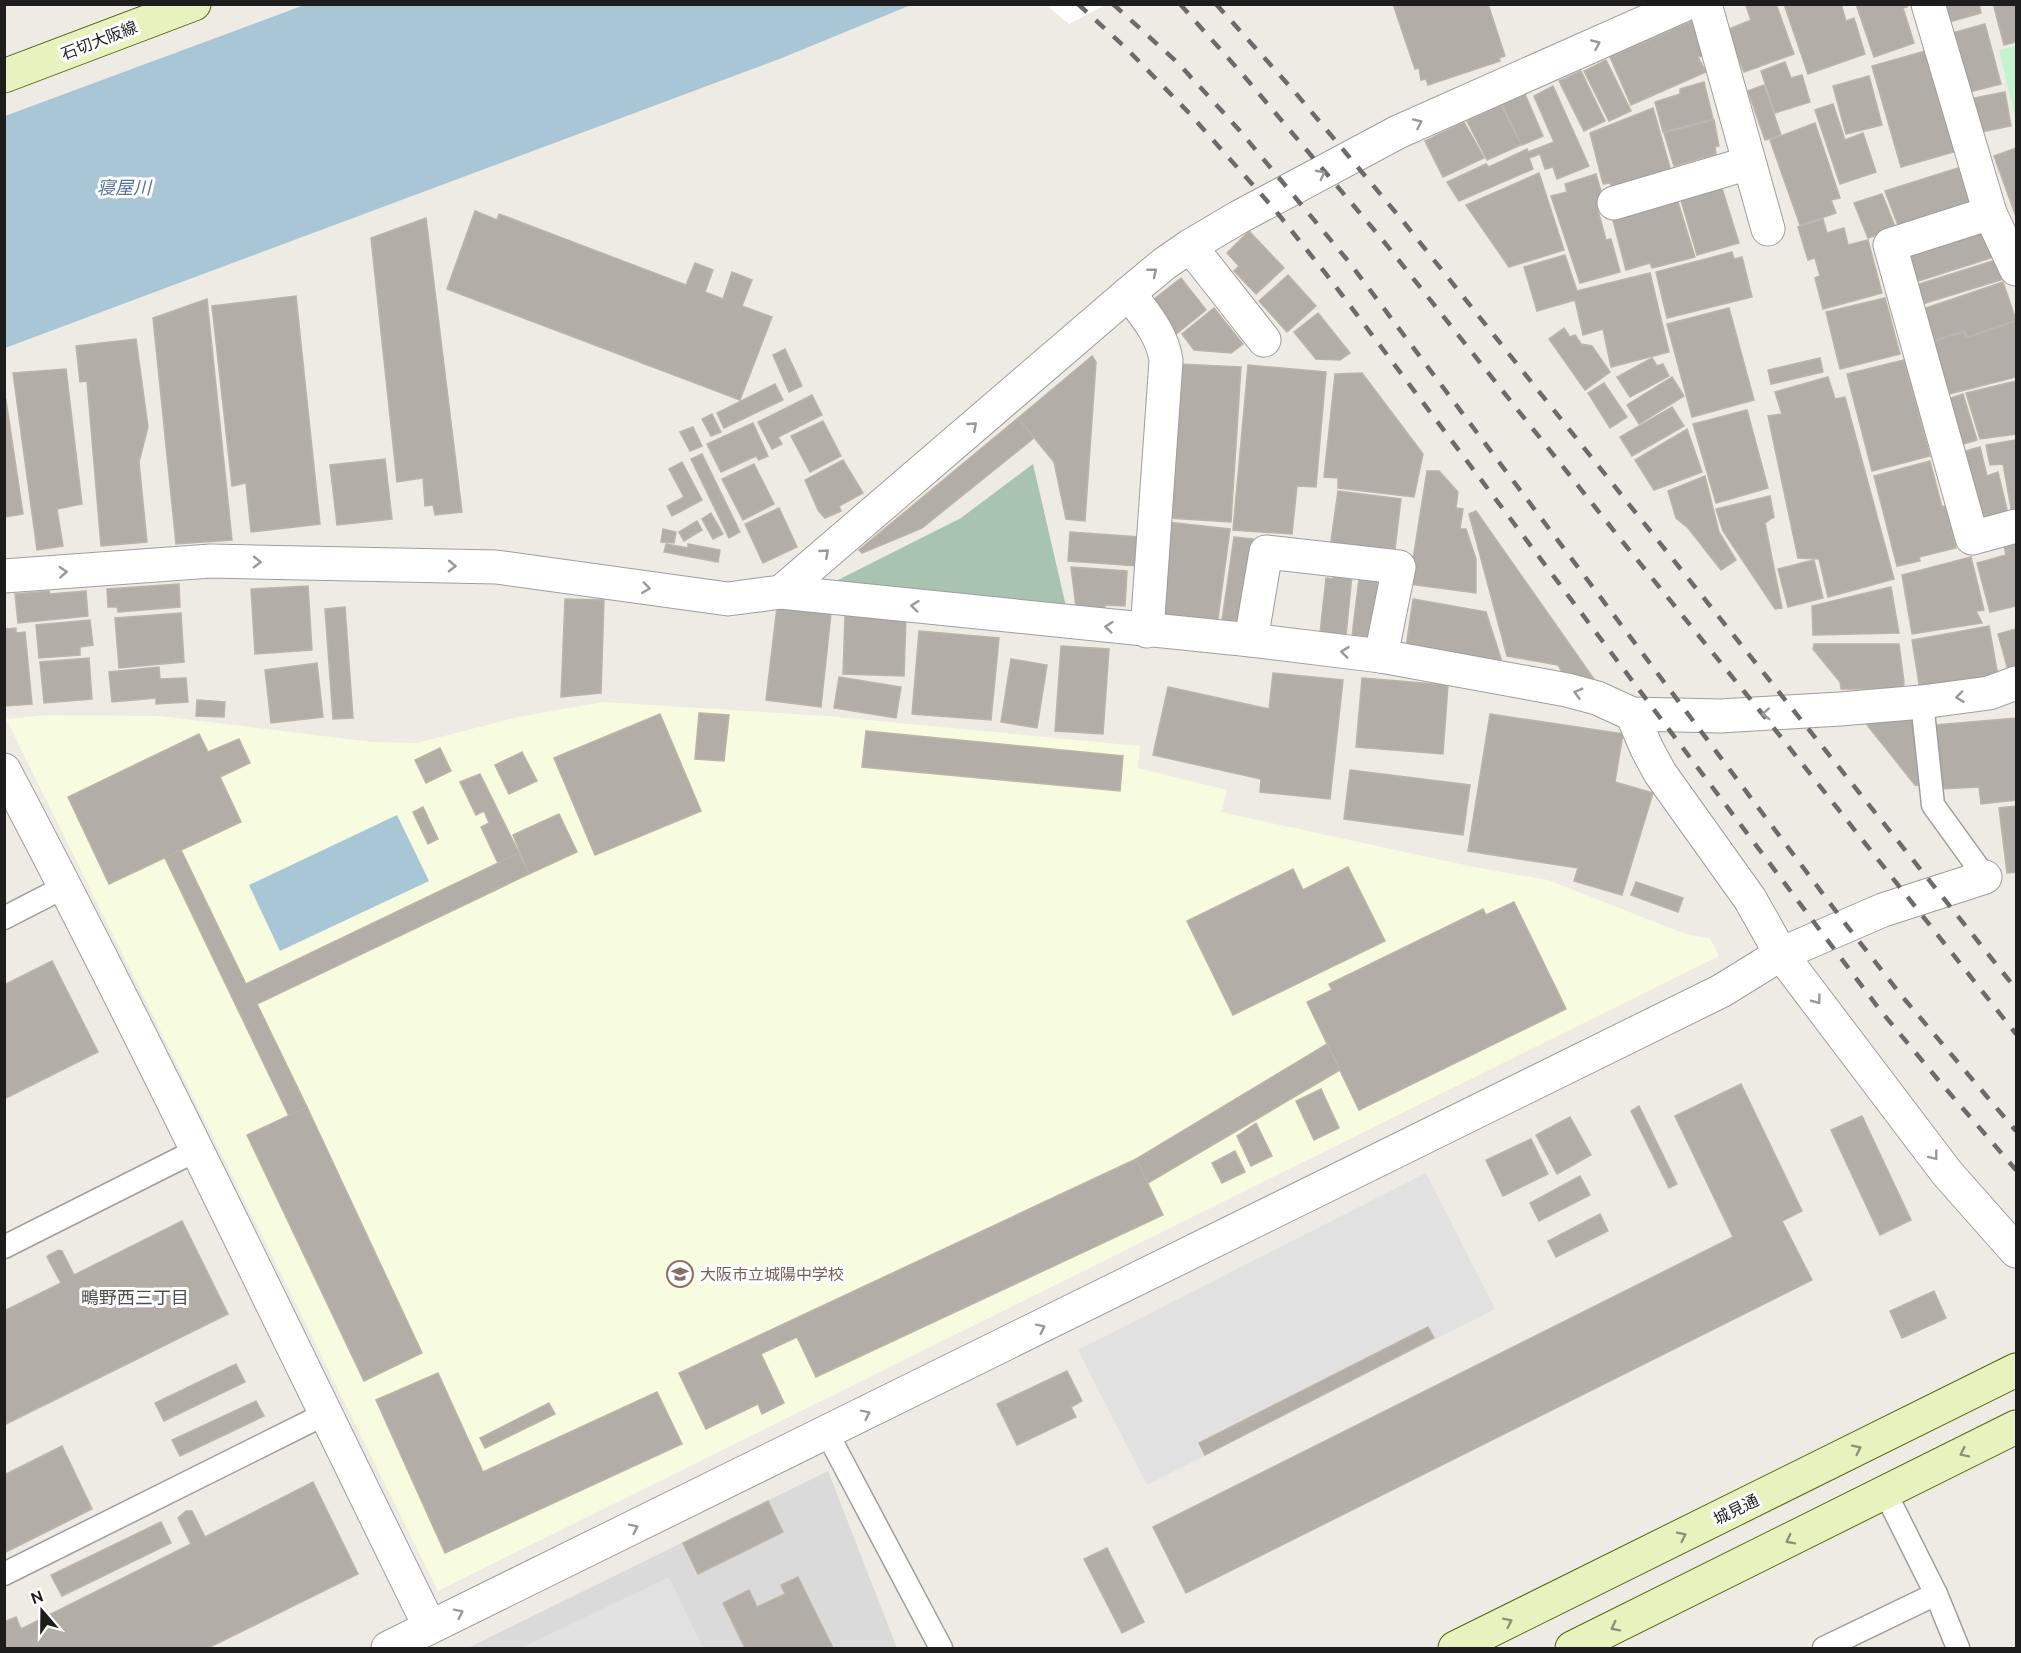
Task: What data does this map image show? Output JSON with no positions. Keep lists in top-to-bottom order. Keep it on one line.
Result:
{"streets":{"street":["石切大阪線","城見通"]},"districts":["鴫野西三丁目"],"water":["寝屋川"],"places":{"school or university":["大阪市立城陽中学校"]},"north":"top"}
